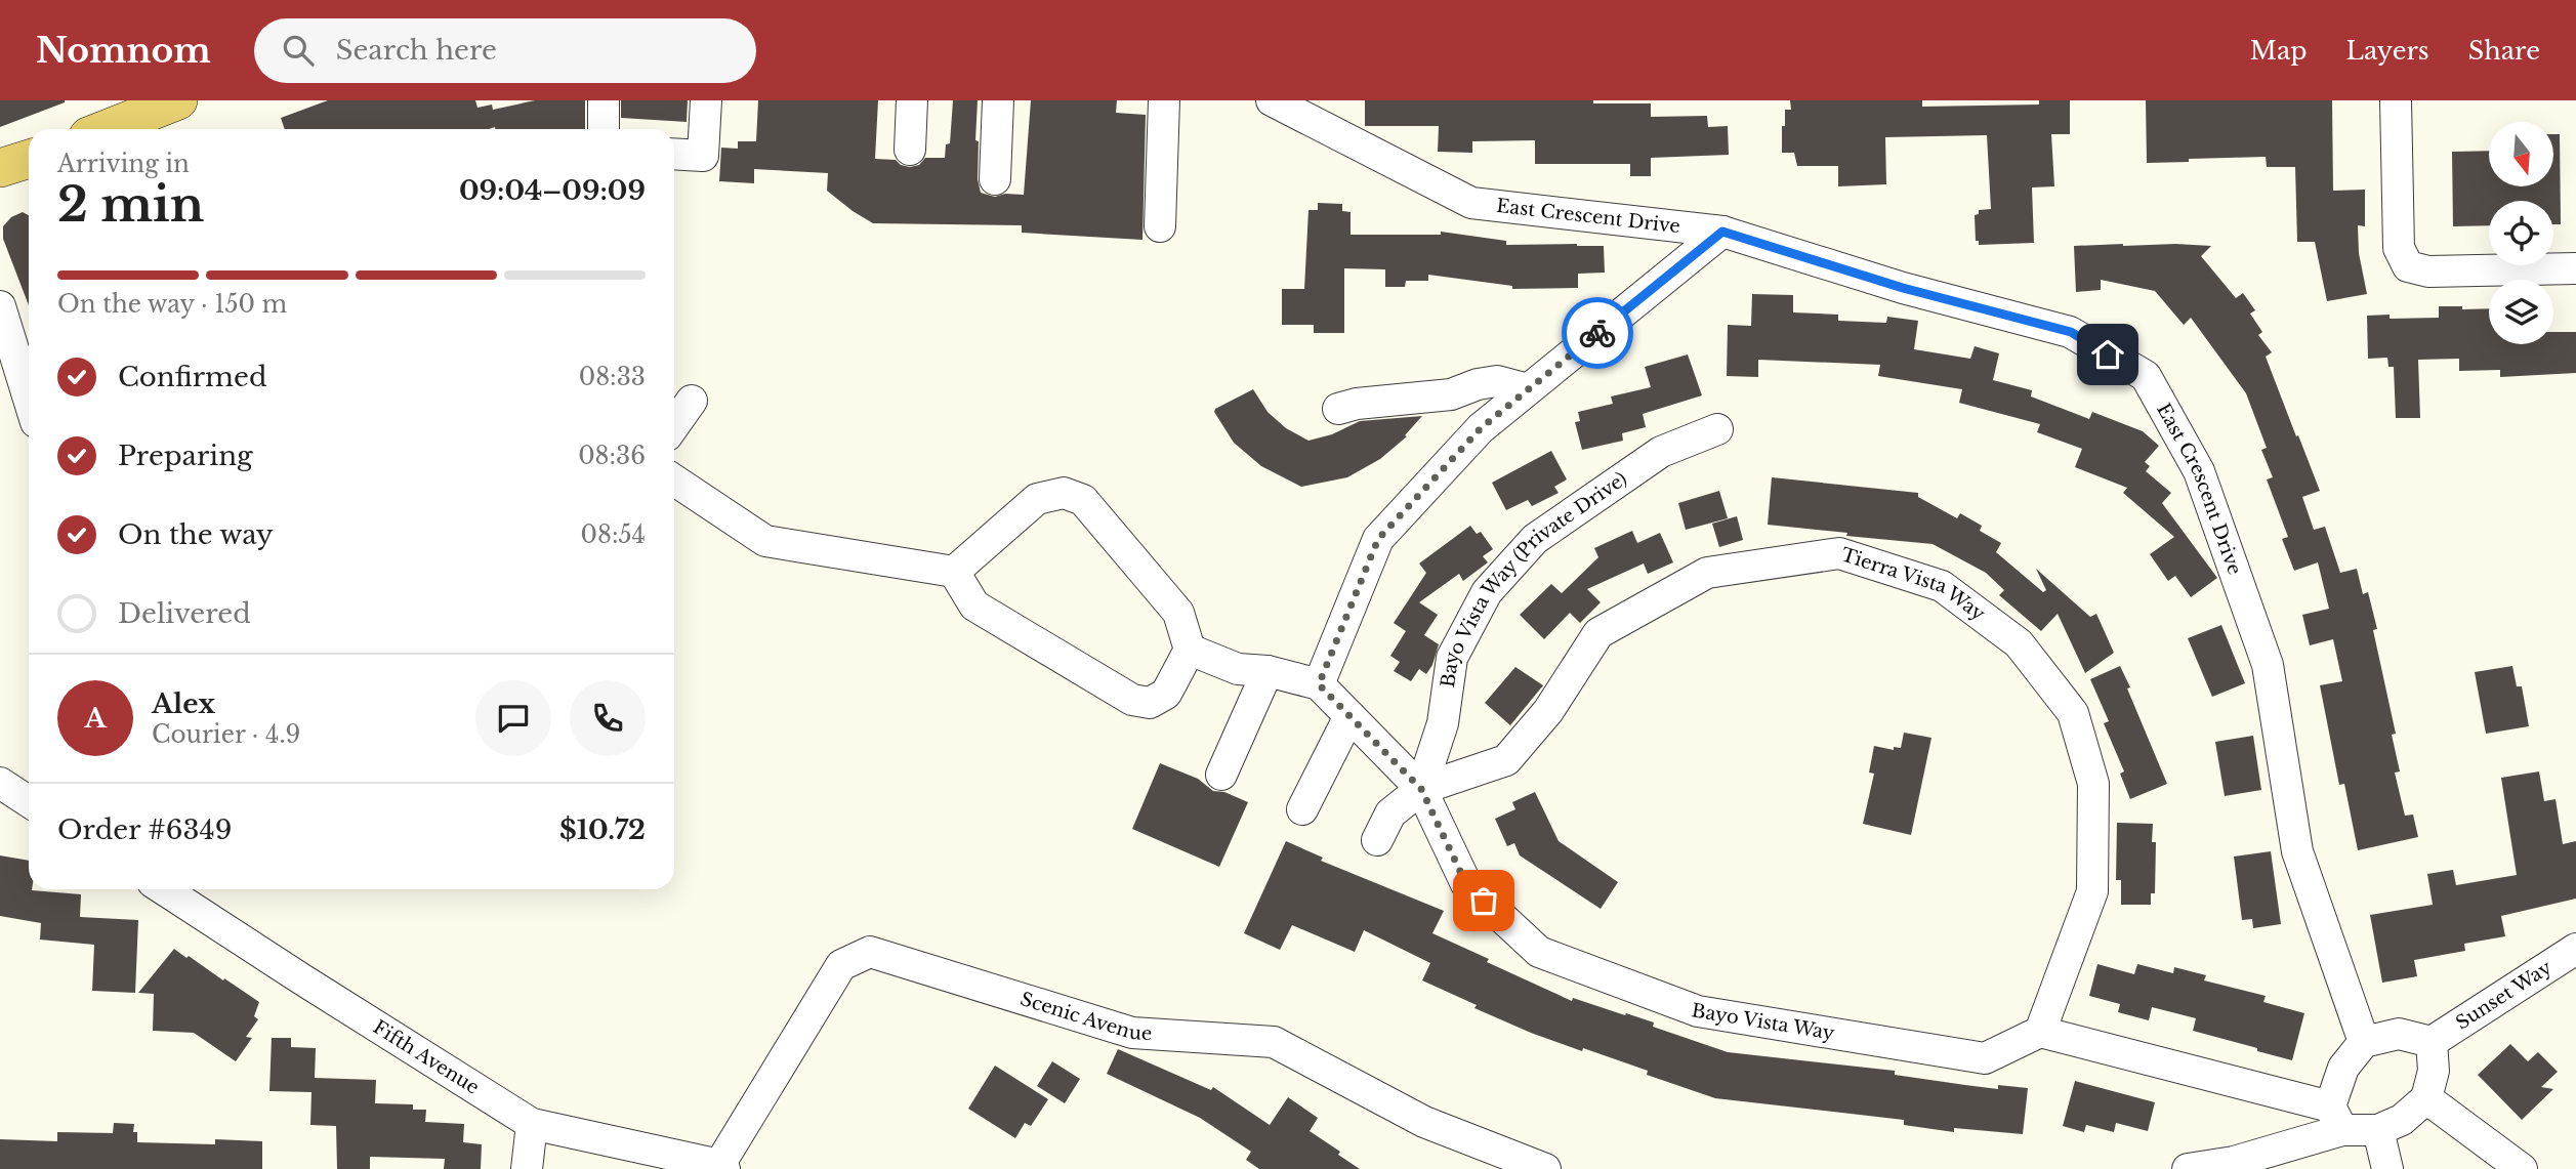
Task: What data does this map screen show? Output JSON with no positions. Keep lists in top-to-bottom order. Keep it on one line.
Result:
{"streets":{"street":["East Crescent Drive","Bayo Vista Way (Private Drive)","Tierra Vista Way","Sunset Way","Scenic Avenue","Bayo Vista Way","Fifth Avenue"]},"crossings":[["East Crescent Drive","Sunset Way"],["Bayo Vista Way (Private Drive)","Tierra Vista Way"],["Bayo Vista Way (Private Drive)","Bayo Vista Way"],["Tierra Vista Way","Bayo Vista Way"],["Scenic Avenue","Fifth Avenue"]],"north":"bottom","page":{"header":"Nomnom","search":"Search here","nav":["Map","Layers","Share"],"heading":["2 min","Arriving in","09:04–09:09"],"panel":["Alex","Courier · 4.9","Order #6349","$10.72"],"bar":"On the way · 150 m","list":[["Confirmed","08:33"],["Preparing","08:36"],["On the way","08:54"],"Delivered"],"round":"A"}}
